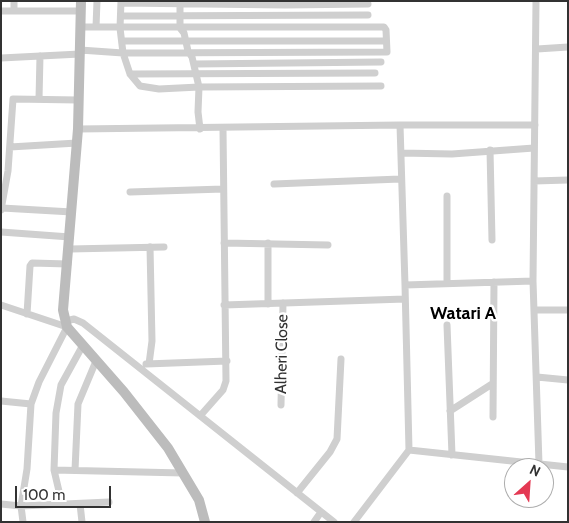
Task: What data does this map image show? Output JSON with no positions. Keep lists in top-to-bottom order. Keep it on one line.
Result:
{"streets":{"street":["Alheri Close"]},"districts":["Watari A"],"scale_bar":"100 m","north":"top right"}
